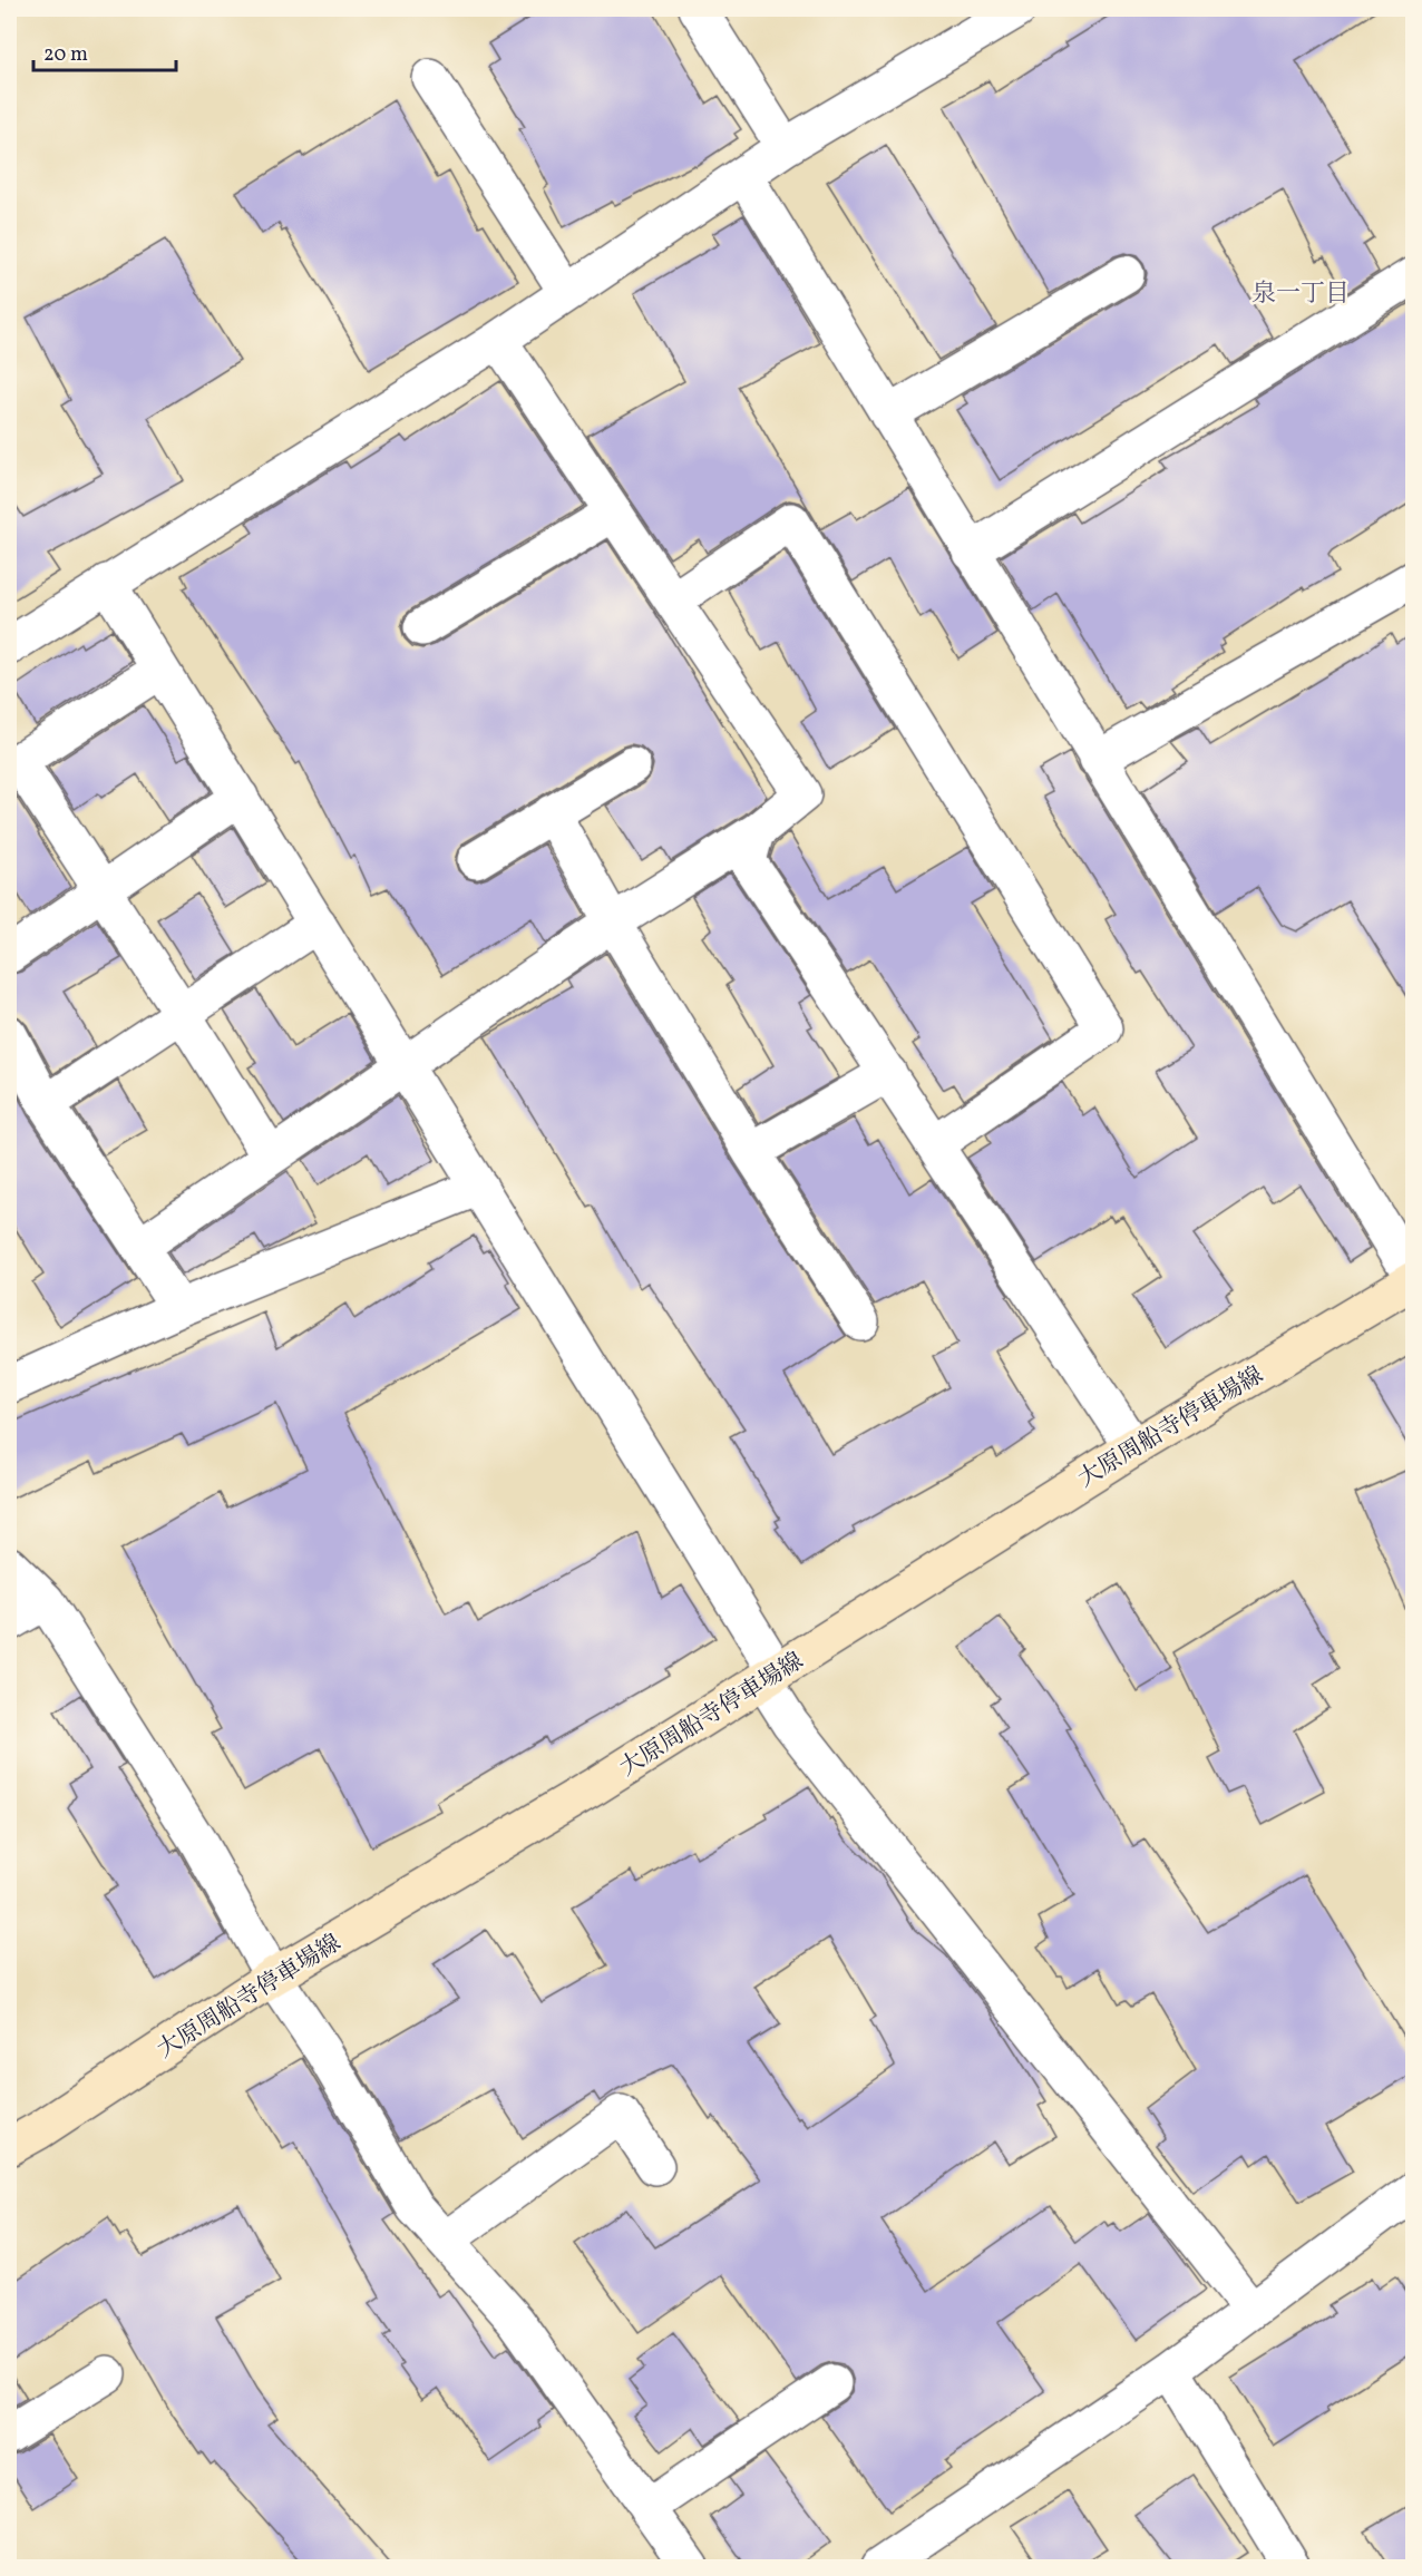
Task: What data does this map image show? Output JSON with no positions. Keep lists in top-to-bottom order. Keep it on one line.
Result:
{"streets":{"main road":["大原周船寺停車場線"]},"districts":["泉一丁目"],"scale_bar":"20 m"}
